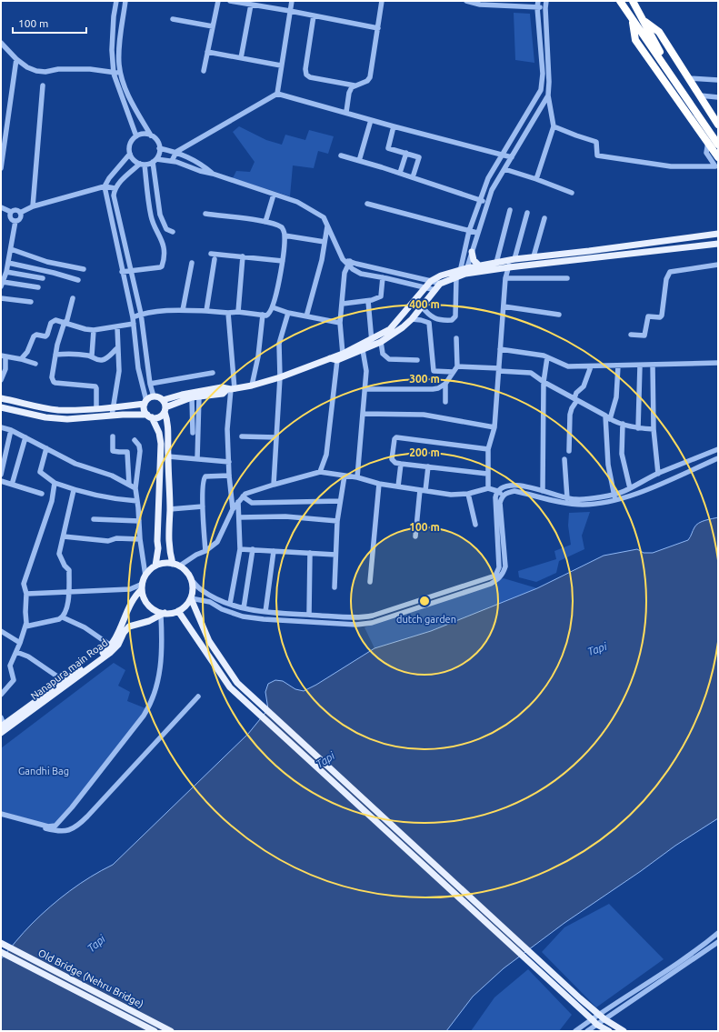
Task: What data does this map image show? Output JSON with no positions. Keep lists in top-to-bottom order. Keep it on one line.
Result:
{"streets":{"main road":["Nanapura main Road","Old Bridge (Nehru Bridge)"]},"water":["Tapi"],"parks":["dutch garden","Gandhi Bag"],"scale_bar":"100 m","rings":["400 m","300 m","200 m","100 m"]}
